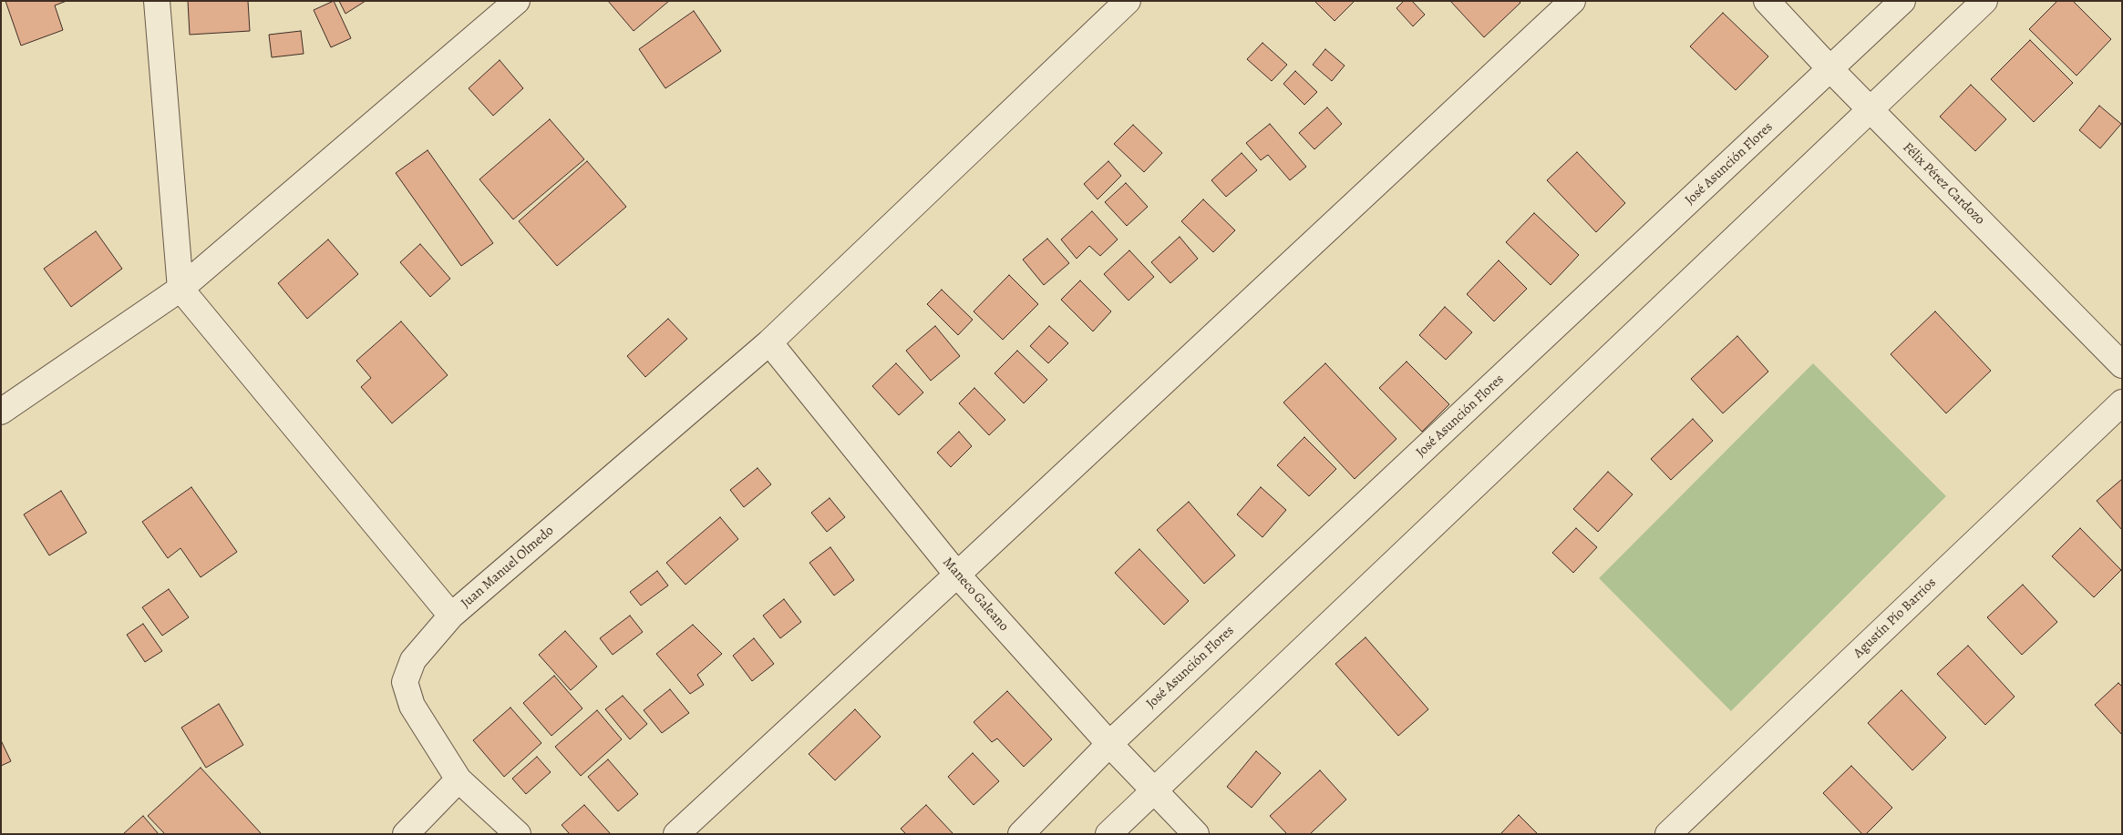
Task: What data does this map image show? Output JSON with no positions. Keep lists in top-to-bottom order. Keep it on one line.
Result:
{"streets":{"street":["José Asunción Flores","Félix Pérez Cardozo","Juan Manuel Olmedo","Maneco Galeano","Agustín Pío Barrios"]},"crossings":[["José Asunción Flores","Félix Pérez Cardozo"],["José Asunción Flores","Maneco Galeano"],["Juan Manuel Olmedo","Maneco Galeano"]]}
